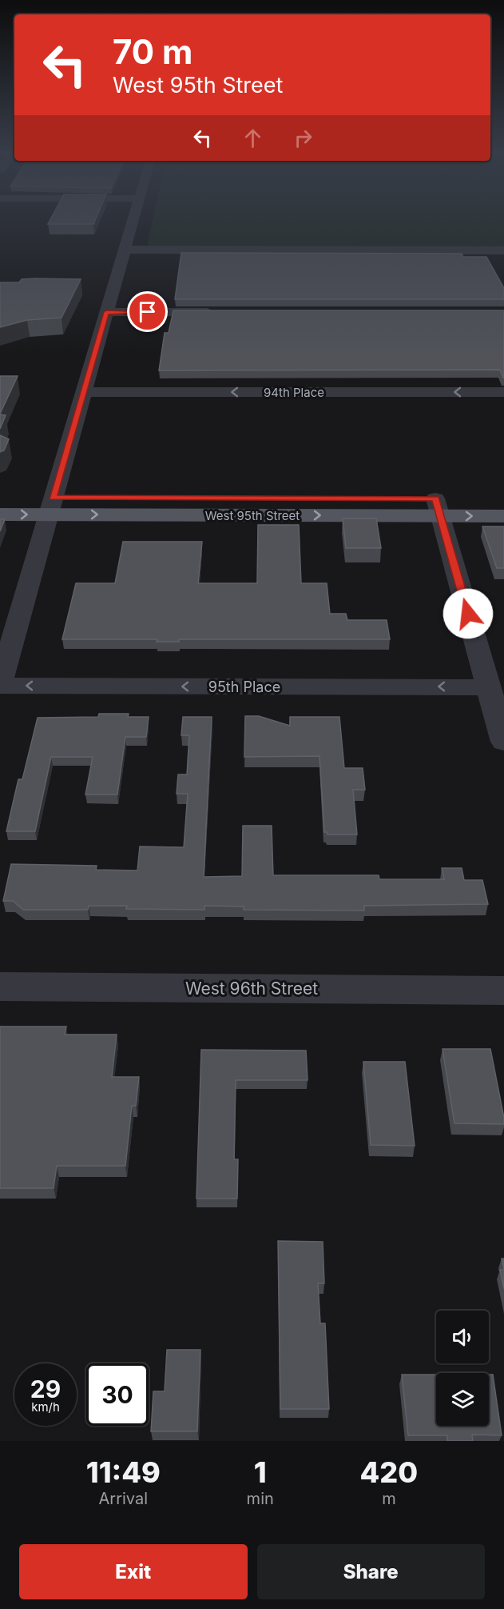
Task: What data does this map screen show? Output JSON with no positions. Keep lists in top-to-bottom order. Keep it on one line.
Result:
{"streets":{"main road":["West 95th Street"],"street":["94th Place","95th Place","West 96th Street"]},"one_way":["95th Place"],"page":{"turn":["70 m","West 95th Street"],"speed":"29 km/h","limit":"30","eta":["11:49","Arrival","1","min","420","m"],"buttons":["Exit","Share"]}}
